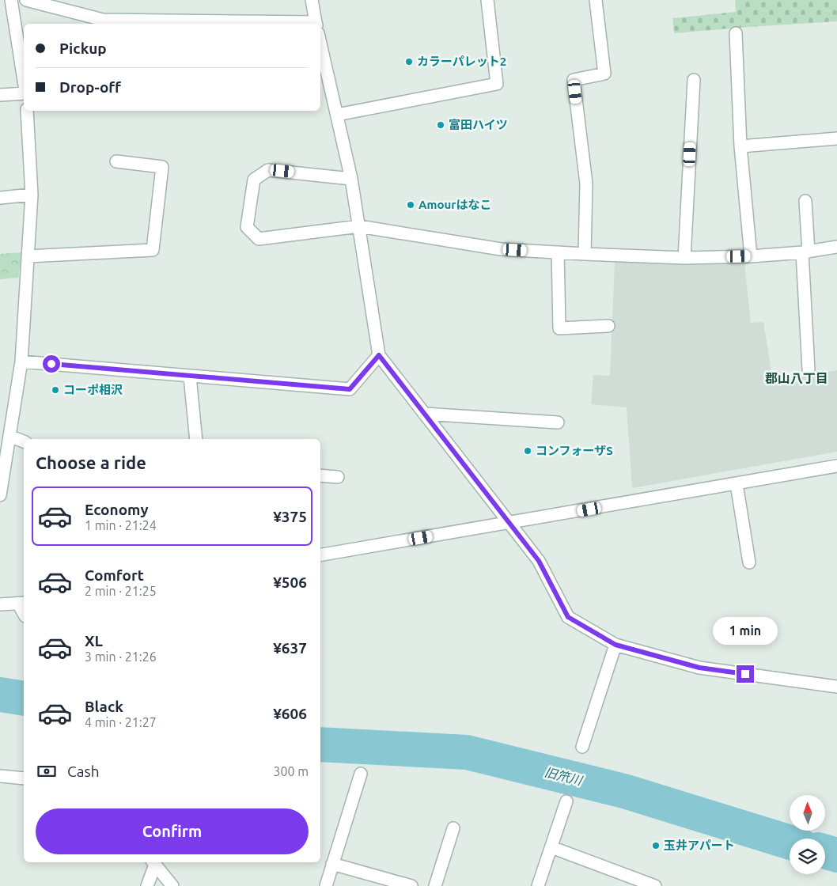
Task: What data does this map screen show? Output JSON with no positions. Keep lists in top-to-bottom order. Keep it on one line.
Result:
{"districts":["郡山八丁目"],"water":["旧笊川"],"places":["カラーパレット2","富田ハイツ","Amourはなこ","コーポ相沢","コンフォーザS","玉井アパート"],"north":"top","page":{"banner":["Pickup","Drop-off"],"heading":"Choose a ride","list":[{"name":"Economy","note":"1 min · 21:24","value":"¥375"},{"name":"Comfort","note":"2 min · 21:25","value":"¥506"},{"name":"XL","note":"3 min · 21:26","value":"¥637"},{"name":"Black","note":"4 min · 21:27","value":"¥606"}],"bubble":"1 min","pay":["Cash","300 m"],"buttons":"Confirm"}}
